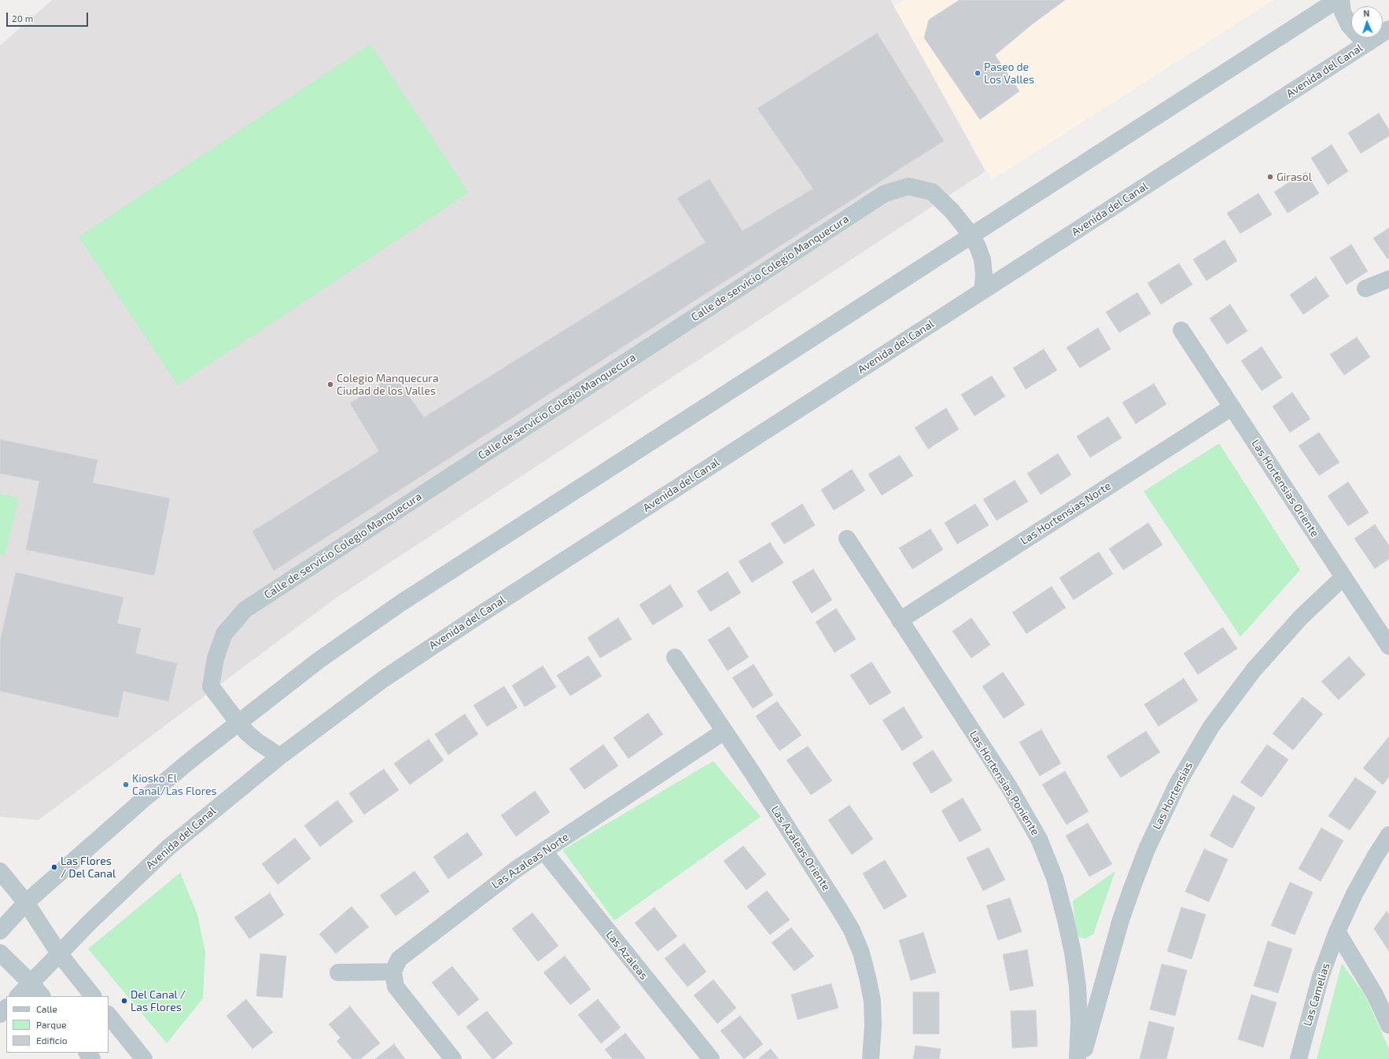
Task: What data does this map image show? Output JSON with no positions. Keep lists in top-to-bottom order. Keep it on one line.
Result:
{"streets":{"street":["Avenida del Canal","Calle de servicio Colegio Manquecura","Las Hortensias Oriente","Las Hortensias Norte","Las Hortensias Poniente","Las Hortensias","Las Azaleas Oriente","Las Azaleas Norte","Las Azaleas","Las Camelias"]},"crossings":[["Avenida del Canal","Calle de servicio Colegio Manquecura"],["Las Hortensias Oriente","Las Hortensias Norte"],["Las Hortensias Oriente","Las Hortensias"],["Las Hortensias Norte","Las Hortensias Poniente"],["Las Azaleas Oriente","Las Azaleas Norte"],["Las Azaleas Norte","Las Azaleas"]],"places":["Paseo de Los Valles","Girasol","Colegio Manquecura Ciudad de los Valles","Kiosko El Canal/Las Flores","Las Flores / Del Canal","Del Canal / Las Flores"],"legend":["Calle","Parque","Edificio"],"scale_bar":"20 m","north":"top"}
